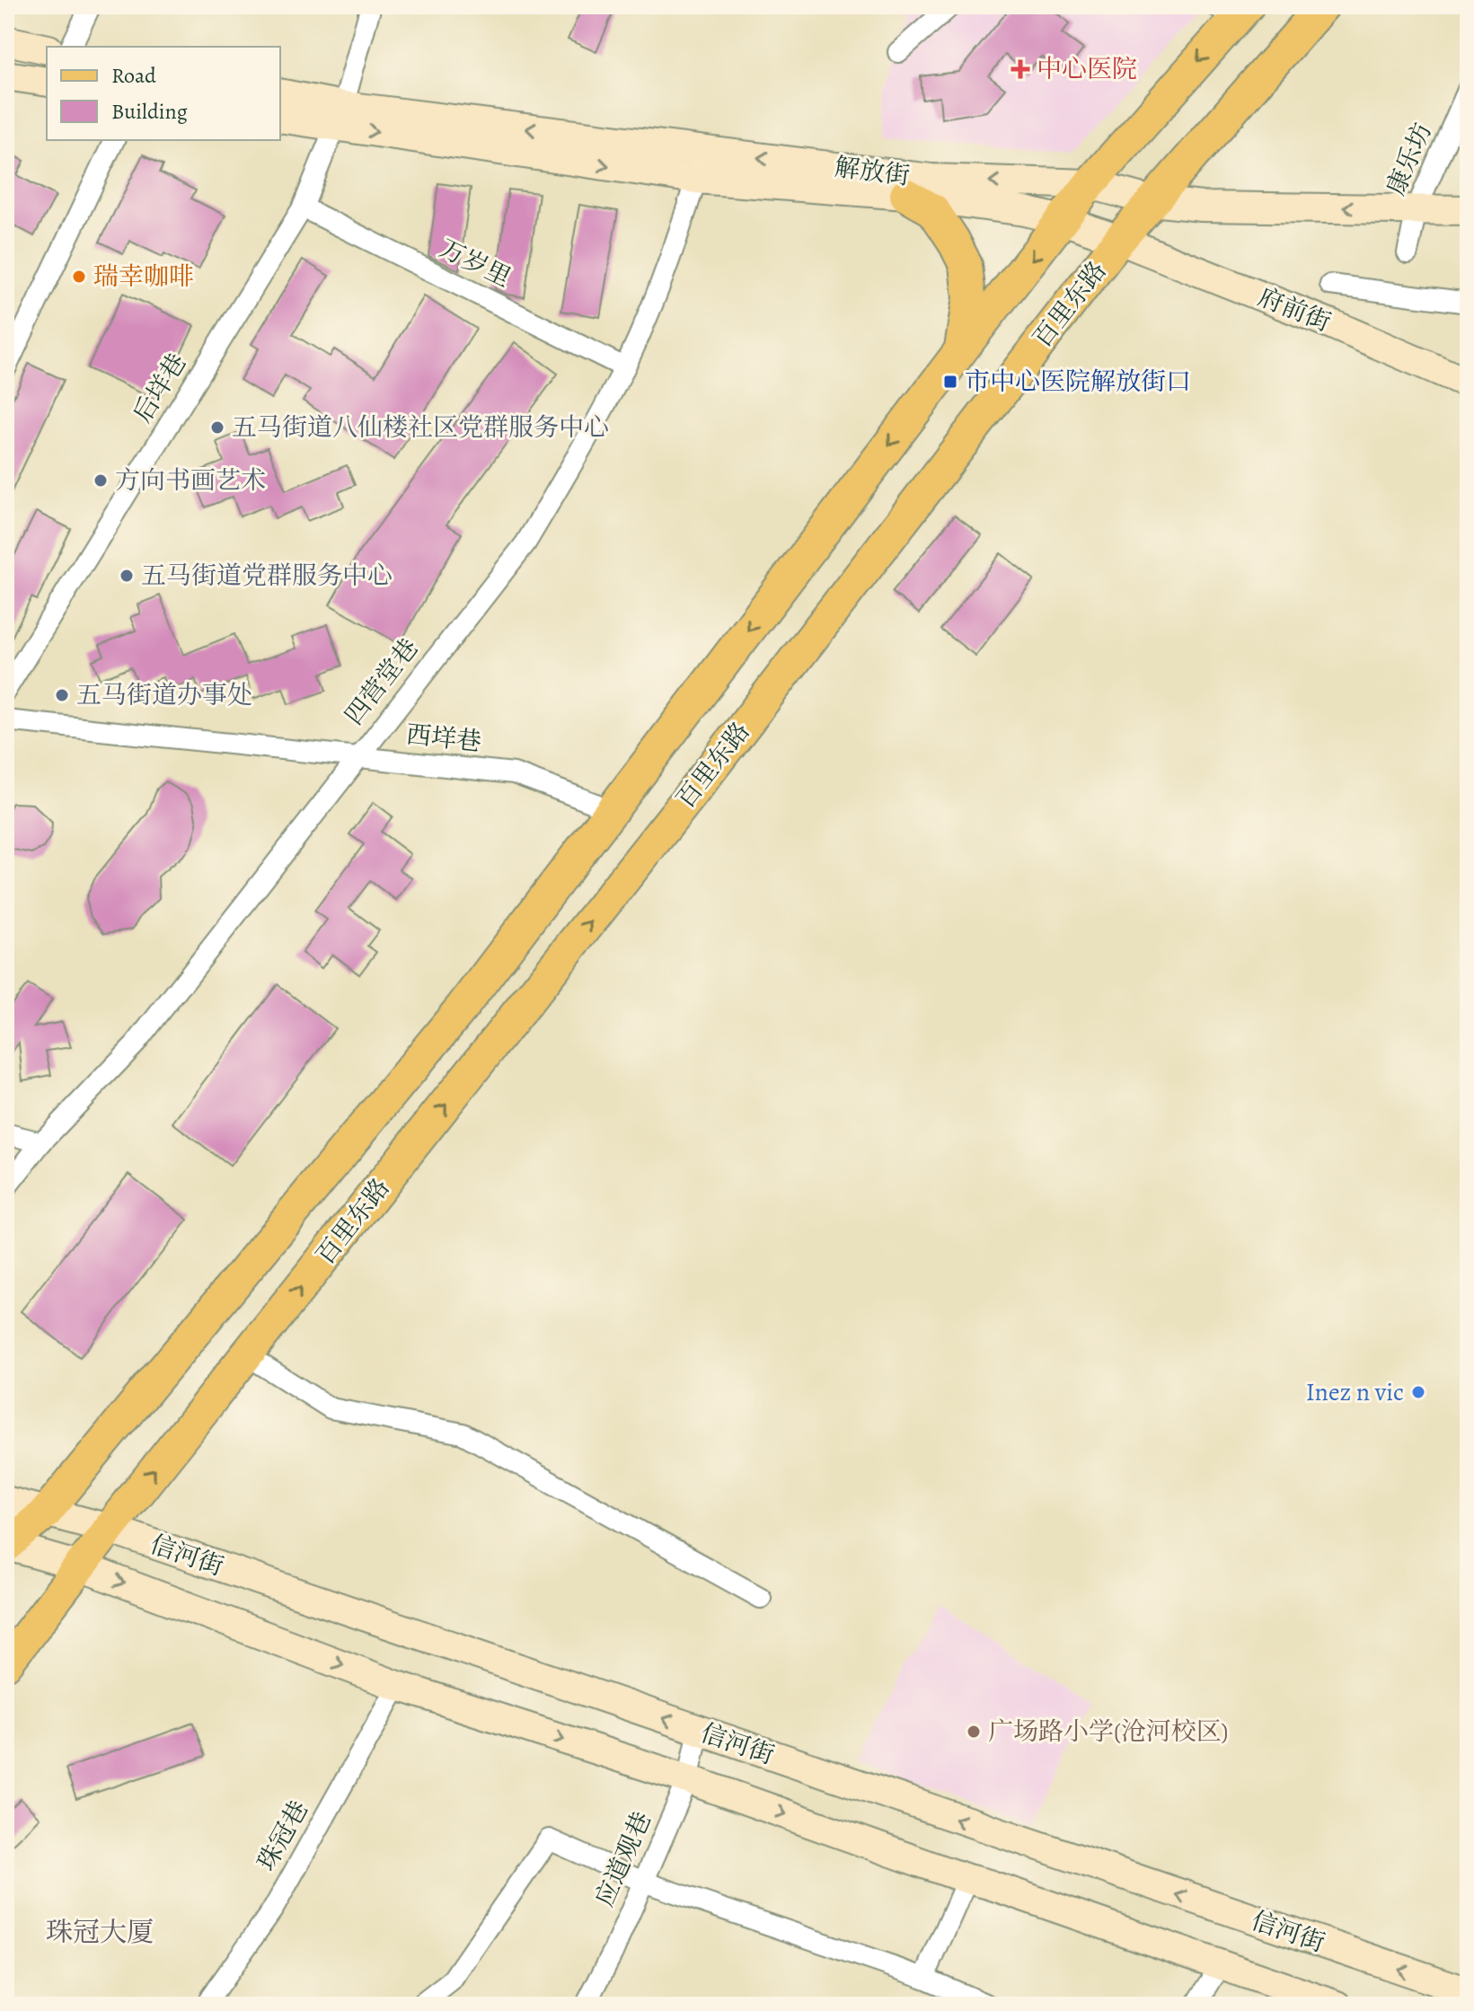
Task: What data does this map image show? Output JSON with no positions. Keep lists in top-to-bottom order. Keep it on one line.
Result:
{"streets":{"main road":["解放街","百里东路","府前街","信河街"],"street":["康乐坊","万岁里","后垟巷","四营堂巷","西垟巷","珠冠巷","应道观巷"]},"crossings":[["康乐坊","解放街"],["解放街","百里东路"],["解放街","府前街"],["解放街","后垟巷"],["解放街","四营堂巷"],["万岁里","后垟巷"],["万岁里","四营堂巷"],["百里东路","府前街"],["百里东路","西垟巷"],["百里东路","信河街"],["四营堂巷","西垟巷"],["信河街","珠冠巷"],["信河街","应道观巷"]],"districts":["珠冠大厦"],"places":{"health":["中心医院"],"other":["瑞幸咖啡","五马街道八仙楼社区党群服务中心","方向书画艺术","五马街道党群服务中心","五马街道办事处","Inez n vic","广场路小学(沧河校区)"],"transit":["市中心医院解放街口"]},"legend":["Road","Building"]}
